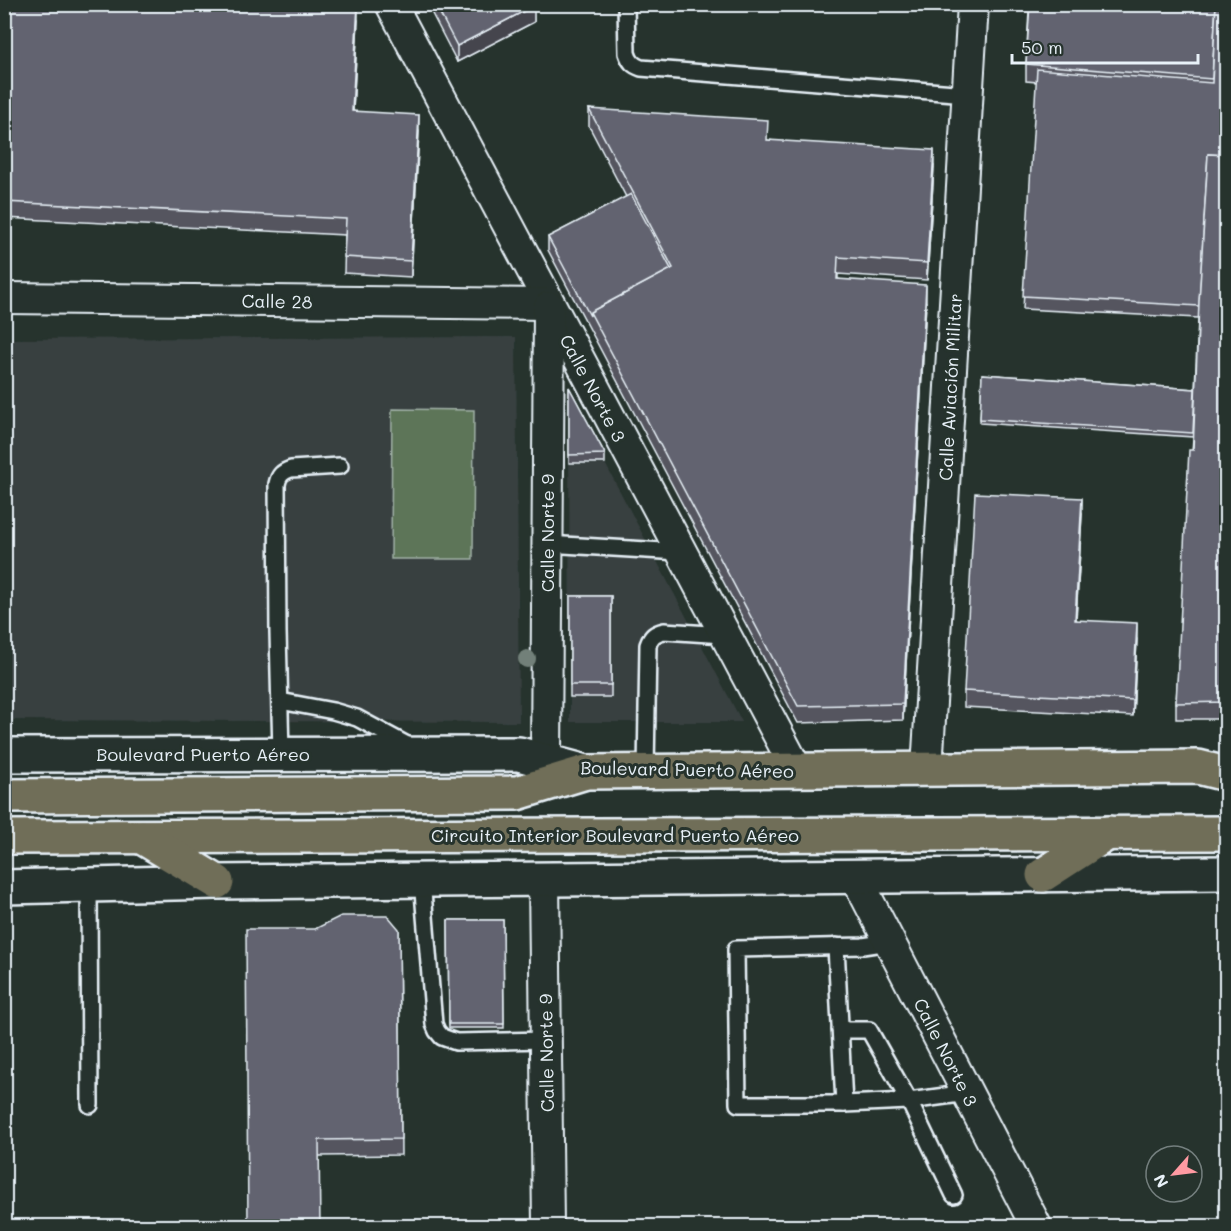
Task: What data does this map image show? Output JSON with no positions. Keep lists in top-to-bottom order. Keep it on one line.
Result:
{"streets":{"highway":["Boulevard Puerto Aéreo","Circuito Interior Boulevard Puerto Aéreo"],"street":["Calle 28","Calle Aviación Militar","Calle Norte 3","Calle Norte 9"]},"crossings":[["Calle 28","Calle Norte 3"],["Calle 28","Calle Norte 9"],["Calle Aviación Militar","Boulevard Puerto Aéreo"],["Calle Norte 3","Calle Norte 9"],["Calle Norte 3","Boulevard Puerto Aéreo"],["Calle Norte 9","Boulevard Puerto Aéreo"]],"scale_bar":"50 m","north":"bottom left"}
